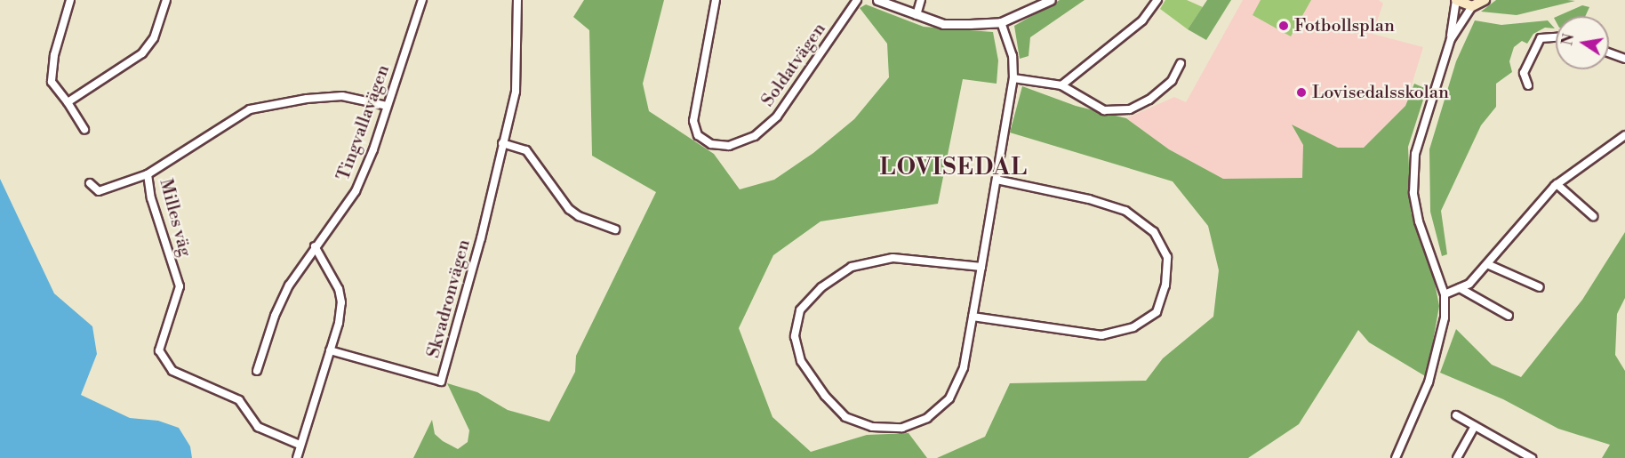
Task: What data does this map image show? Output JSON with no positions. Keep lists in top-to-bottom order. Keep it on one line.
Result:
{"streets":{"street":["Soldatvägen","Tingvallavägen","Milles väg","Skvadronvägen"]},"crossings":[["Tingvallavägen","Milles väg"]],"districts":["LOVISEDAL"],"places":["Fotbollsplan","Lovisedalsskolan"],"north":"left"}
